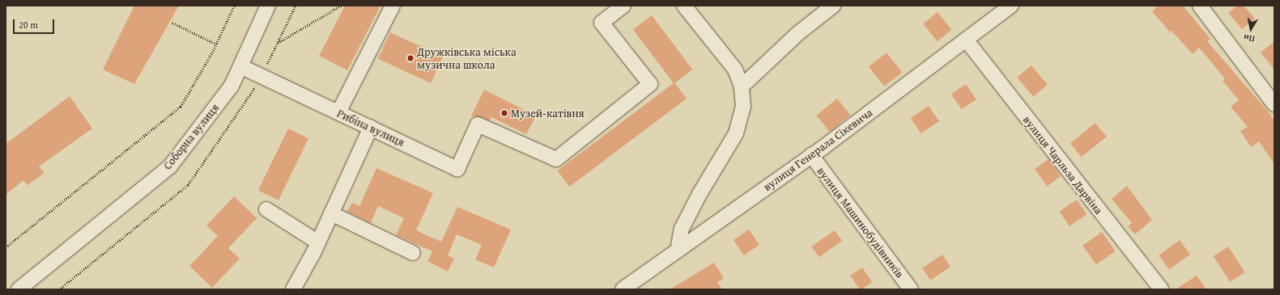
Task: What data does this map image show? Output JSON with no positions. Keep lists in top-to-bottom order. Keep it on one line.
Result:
{"streets":{"street":["Рибіна вулиця","Соборна вулиця","вулиця Генерала Сікевича","вулиця Чарльза Дарвіна","вулиця Машинобудівників"]},"crossings":[["Рибіна вулиця","Соборна вулиця"],["вулиця Генерала Сікевича","вулиця Чарльза Дарвіна"],["вулиця Генерала Сікевича","вулиця Машинобудівників"]],"places":["Дружківська міська музична школа","Музей-катівня"],"scale_bar":"20 m","north":"bottom"}
